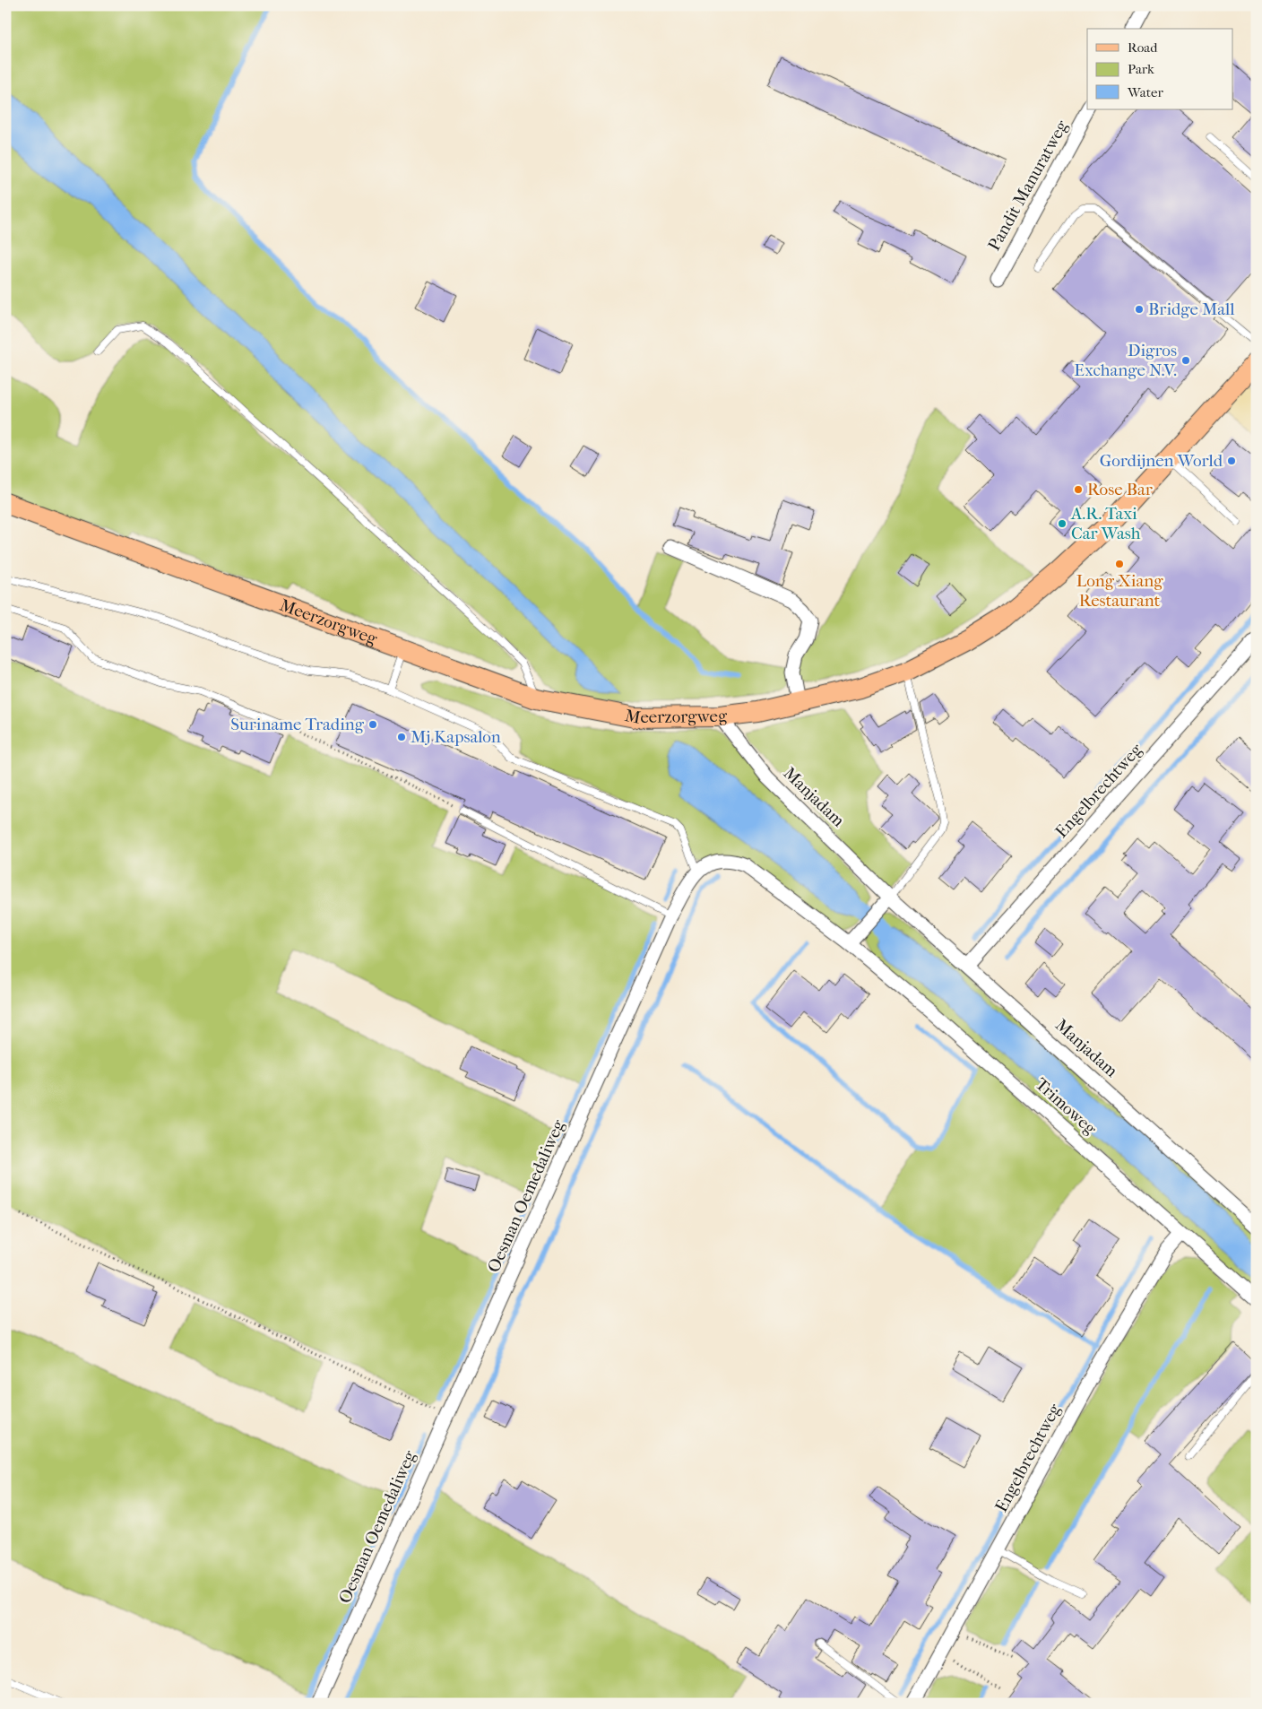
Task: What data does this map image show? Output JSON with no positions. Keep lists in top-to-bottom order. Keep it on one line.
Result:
{"streets":{"main road":["Meerzorgweg"],"street":["Pandit Manuratweg","Engelbrechtweg","Manjadam","Trimoweg","Oesman Oemedaliweg"]},"crossings":[["Meerzorgweg","Manjadam"],["Engelbrechtweg","Manjadam"],["Engelbrechtweg","Trimoweg"]],"places":["Bridge Mall","Digros Exchange N.V.","Gordijnen World","Rose Bar","A.R. Taxi Car Wash","Long Xiang Restaurant","Suriname Trading","Mj Kapsalon"],"legend":["Road","Park","Water"]}
